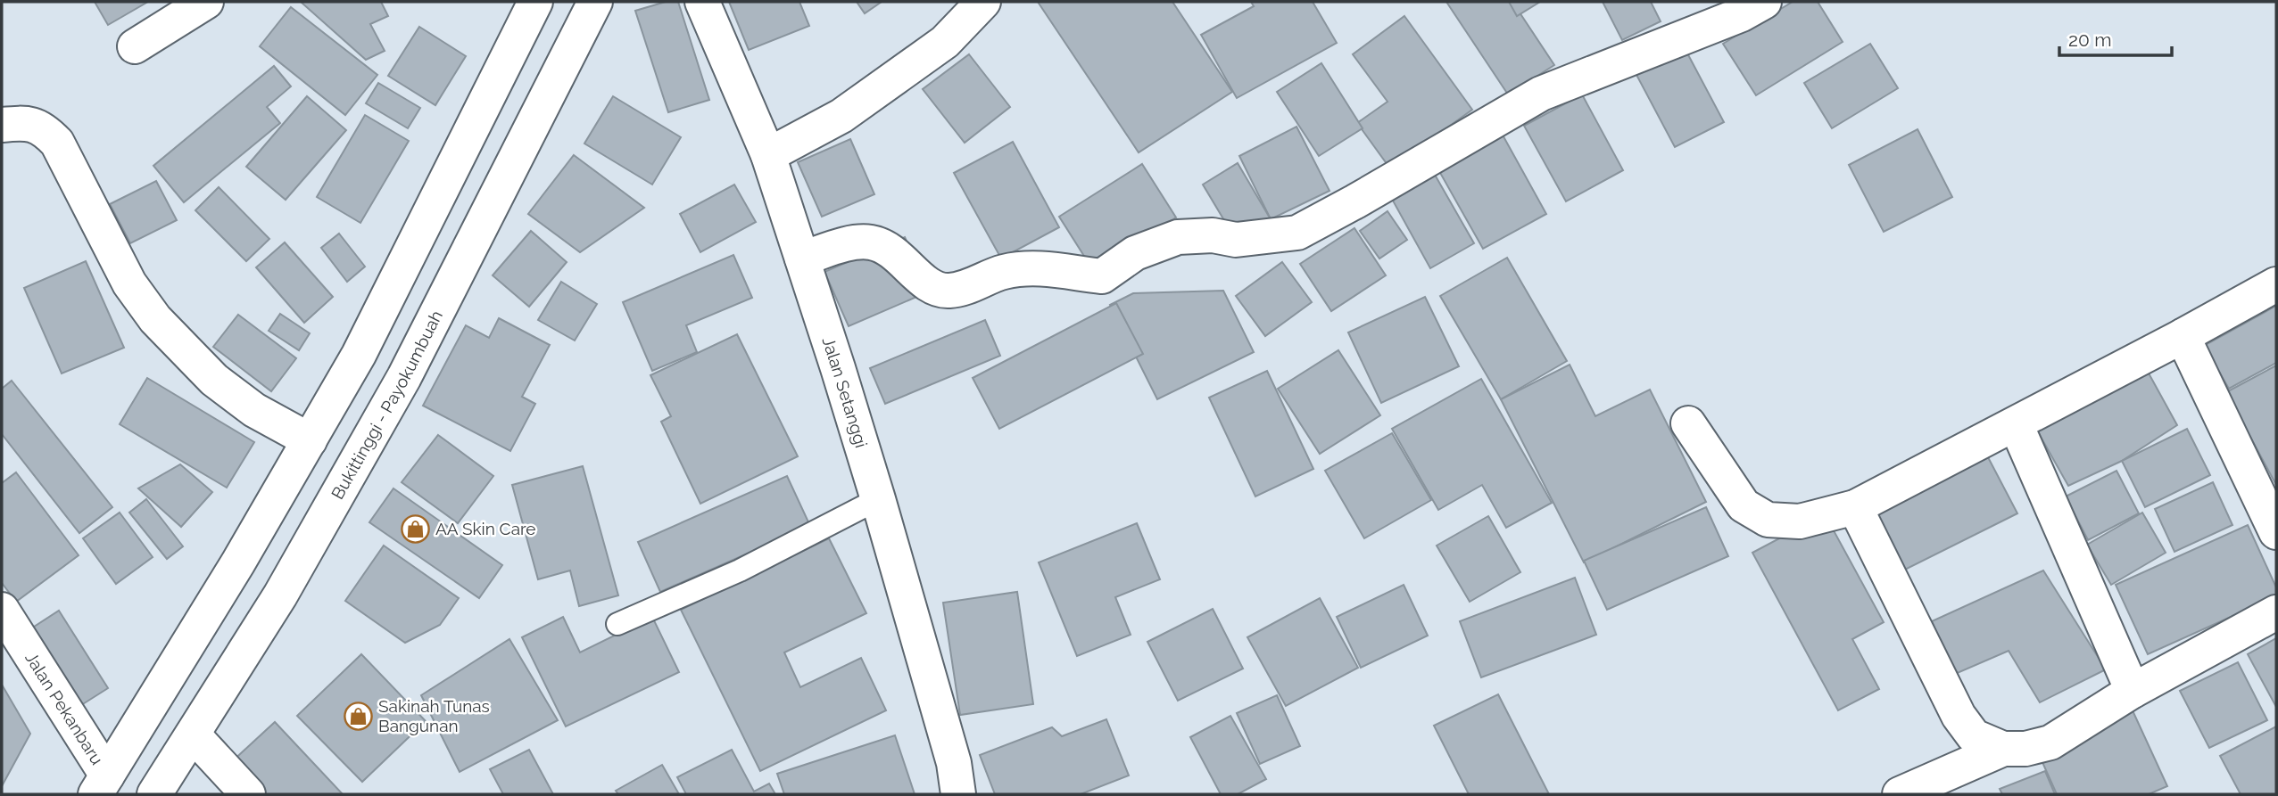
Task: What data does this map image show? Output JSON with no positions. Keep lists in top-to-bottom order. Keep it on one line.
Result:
{"streets":{"main road":["Jalan Setanggi","Bukittinggi - Payokumbuah","Jalan Pekanbaru"]},"places":{"shop":["AA Skin Care","Sakinah Tunas Bangunan"]},"scale_bar":"20 m"}
